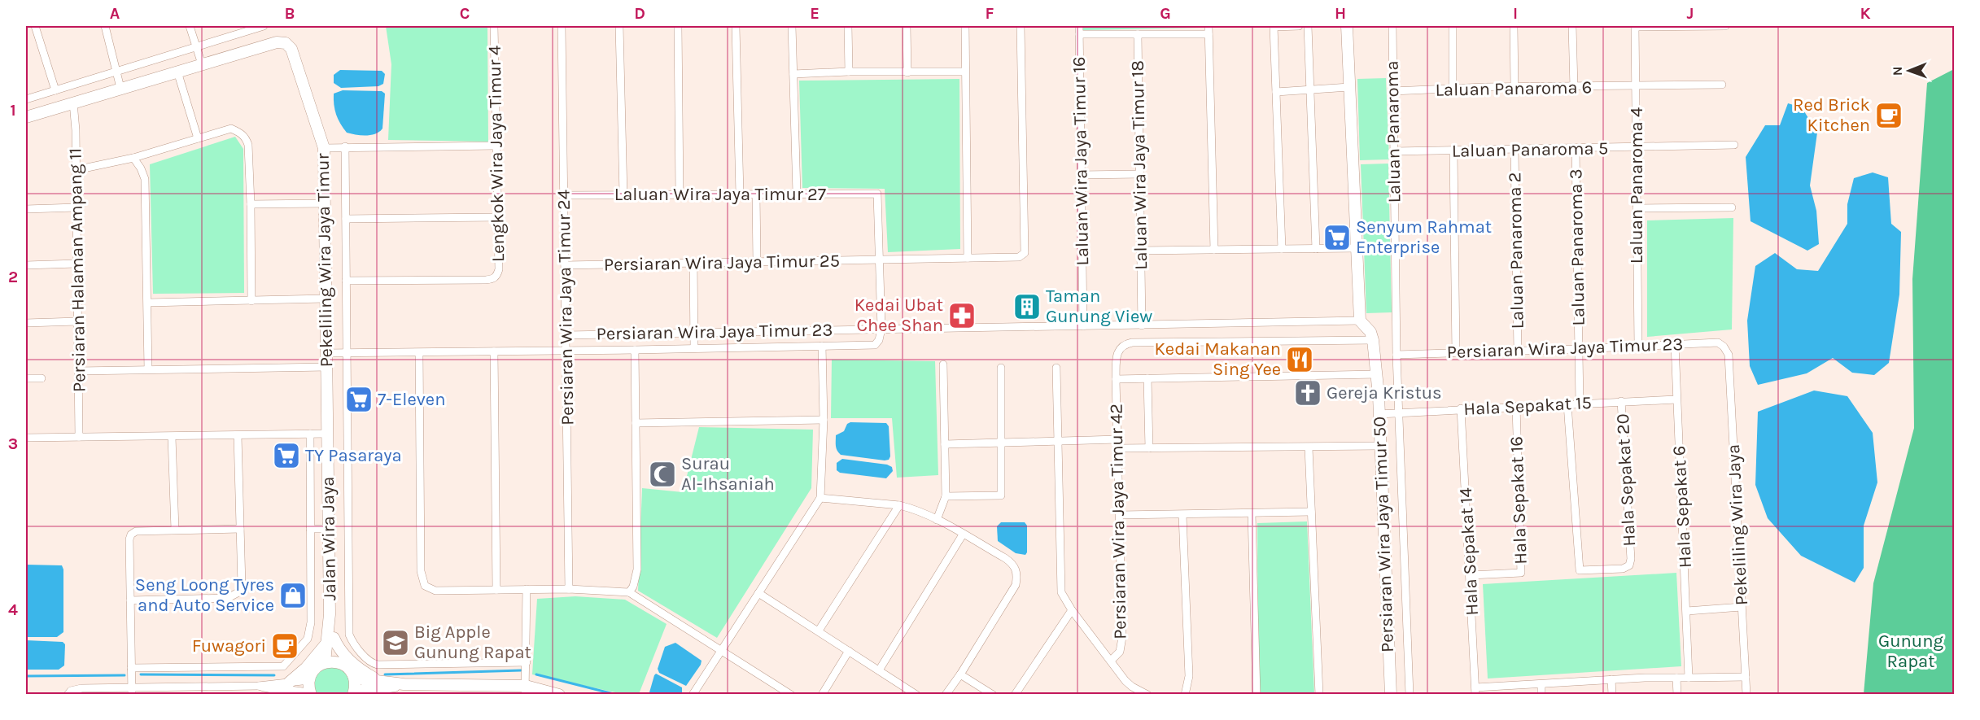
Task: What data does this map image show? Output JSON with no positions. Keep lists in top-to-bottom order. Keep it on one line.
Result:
{"streets":{"street":["Laluan Panaroma 6","Laluan Panaroma","Laluan Panaroma 5","Lengkok Wira Jaya Timur 4","Laluan Wira Jaya Timur 16","Laluan Wira Jaya Timur 18","Laluan Panaroma 4","Laluan Wira Jaya Timur 27","Laluan Panaroma 3","Laluan Panaroma 2","Pekeliling Wira Jaya Timur","Persiaran Wira Jaya Timur 25","Persiaran Halaman Ampang 11","Persiaran Wira Jaya Timur 24","Persiaran Wira Jaya Timur 23","Hala Sepakat 15","Hala Sepakat 20","Hala Sepakat 16","Hala Sepakat 6","Persiaran Wira Jaya Timur 42","Pekeliling Wira Jaya","Persiaran Wira Jaya Timur 50","Jalan Wira Jaya","Hala Sepakat 14"]},"crossings":[["Laluan Panaroma 6","Laluan Panaroma"],["Laluan Panaroma 6","Laluan Panaroma 4"],["Laluan Panaroma","Laluan Panaroma 5"],["Laluan Panaroma","Persiaran Wira Jaya Timur 23"],["Laluan Panaroma","Hala Sepakat 15"],["Laluan Panaroma 5","Laluan Panaroma 4"],["Laluan Panaroma 5","Laluan Panaroma 3"],["Laluan Panaroma 5","Laluan Panaroma 2"],["Laluan Wira Jaya Timur 16","Persiaran Wira Jaya Timur 23"],["Laluan Wira Jaya Timur 18","Persiaran Wira Jaya Timur 23"],["Laluan Panaroma 4","Persiaran Wira Jaya Timur 23"],["Laluan Wira Jaya Timur 27","Persiaran Wira Jaya Timur 25"],["Laluan Wira Jaya Timur 27","Persiaran Wira Jaya Timur 24"],["Laluan Panaroma 3","Persiaran Wira Jaya Timur 23"],["Laluan Panaroma 3","Hala Sepakat 15"],["Laluan Panaroma 2","Persiaran Wira Jaya Timur 23"],["Pekeliling Wira Jaya Timur","Persiaran Halaman Ampang 11"],["Pekeliling Wira Jaya Timur","Persiaran Wira Jaya Timur 23"],["Pekeliling Wira Jaya Timur","Jalan Wira Jaya"],["Persiaran Wira Jaya Timur 25","Persiaran Wira Jaya Timur 24"],["Persiaran Wira Jaya Timur 24","Persiaran Wira Jaya Timur 23"],["Persiaran Wira Jaya Timur 23","Hala Sepakat 6"],["Persiaran Wira Jaya Timur 23","Pekeliling Wira Jaya"],["Persiaran Wira Jaya Timur 23","Persiaran Wira Jaya Timur 50"],["Hala Sepakat 15","Hala Sepakat 20"],["Hala Sepakat 15","Hala Sepakat 16"],["Hala Sepakat 15","Hala Sepakat 6"],["Hala Sepakat 15","Persiaran Wira Jaya Timur 50"],["Hala Sepakat 15","Hala Sepakat 14"],["Hala Sepakat 16","Hala Sepakat 14"],["Persiaran Wira Jaya Timur 42","Persiaran Wira Jaya Timur 50"]],"parks":["Gunung Rapat"],"places":{"cafe":["Red Brick Kitchen","Fuwagori"],"supermarket":["Senyum Rahmat Enterprise","7-Eleven","TY Pasaraya"],"building":["Taman Gunung View"],"pharmacy":["Kedai Ubat Chee Shan"],"restaurant":["Kedai Makanan Sing Yee"],"church":["Gereja Kristus"],"mosque":["Surau Al-Ihsaniah"],"shop":["Seng Loong Tyres and Auto Service"],"school or university":["Big Apple Gunung Rapat"]},"north":"left","grid":{"columns":["A","B","C","D","E","F","G","H","I","J","K"],"rows":["1","2","3","4"]}}
